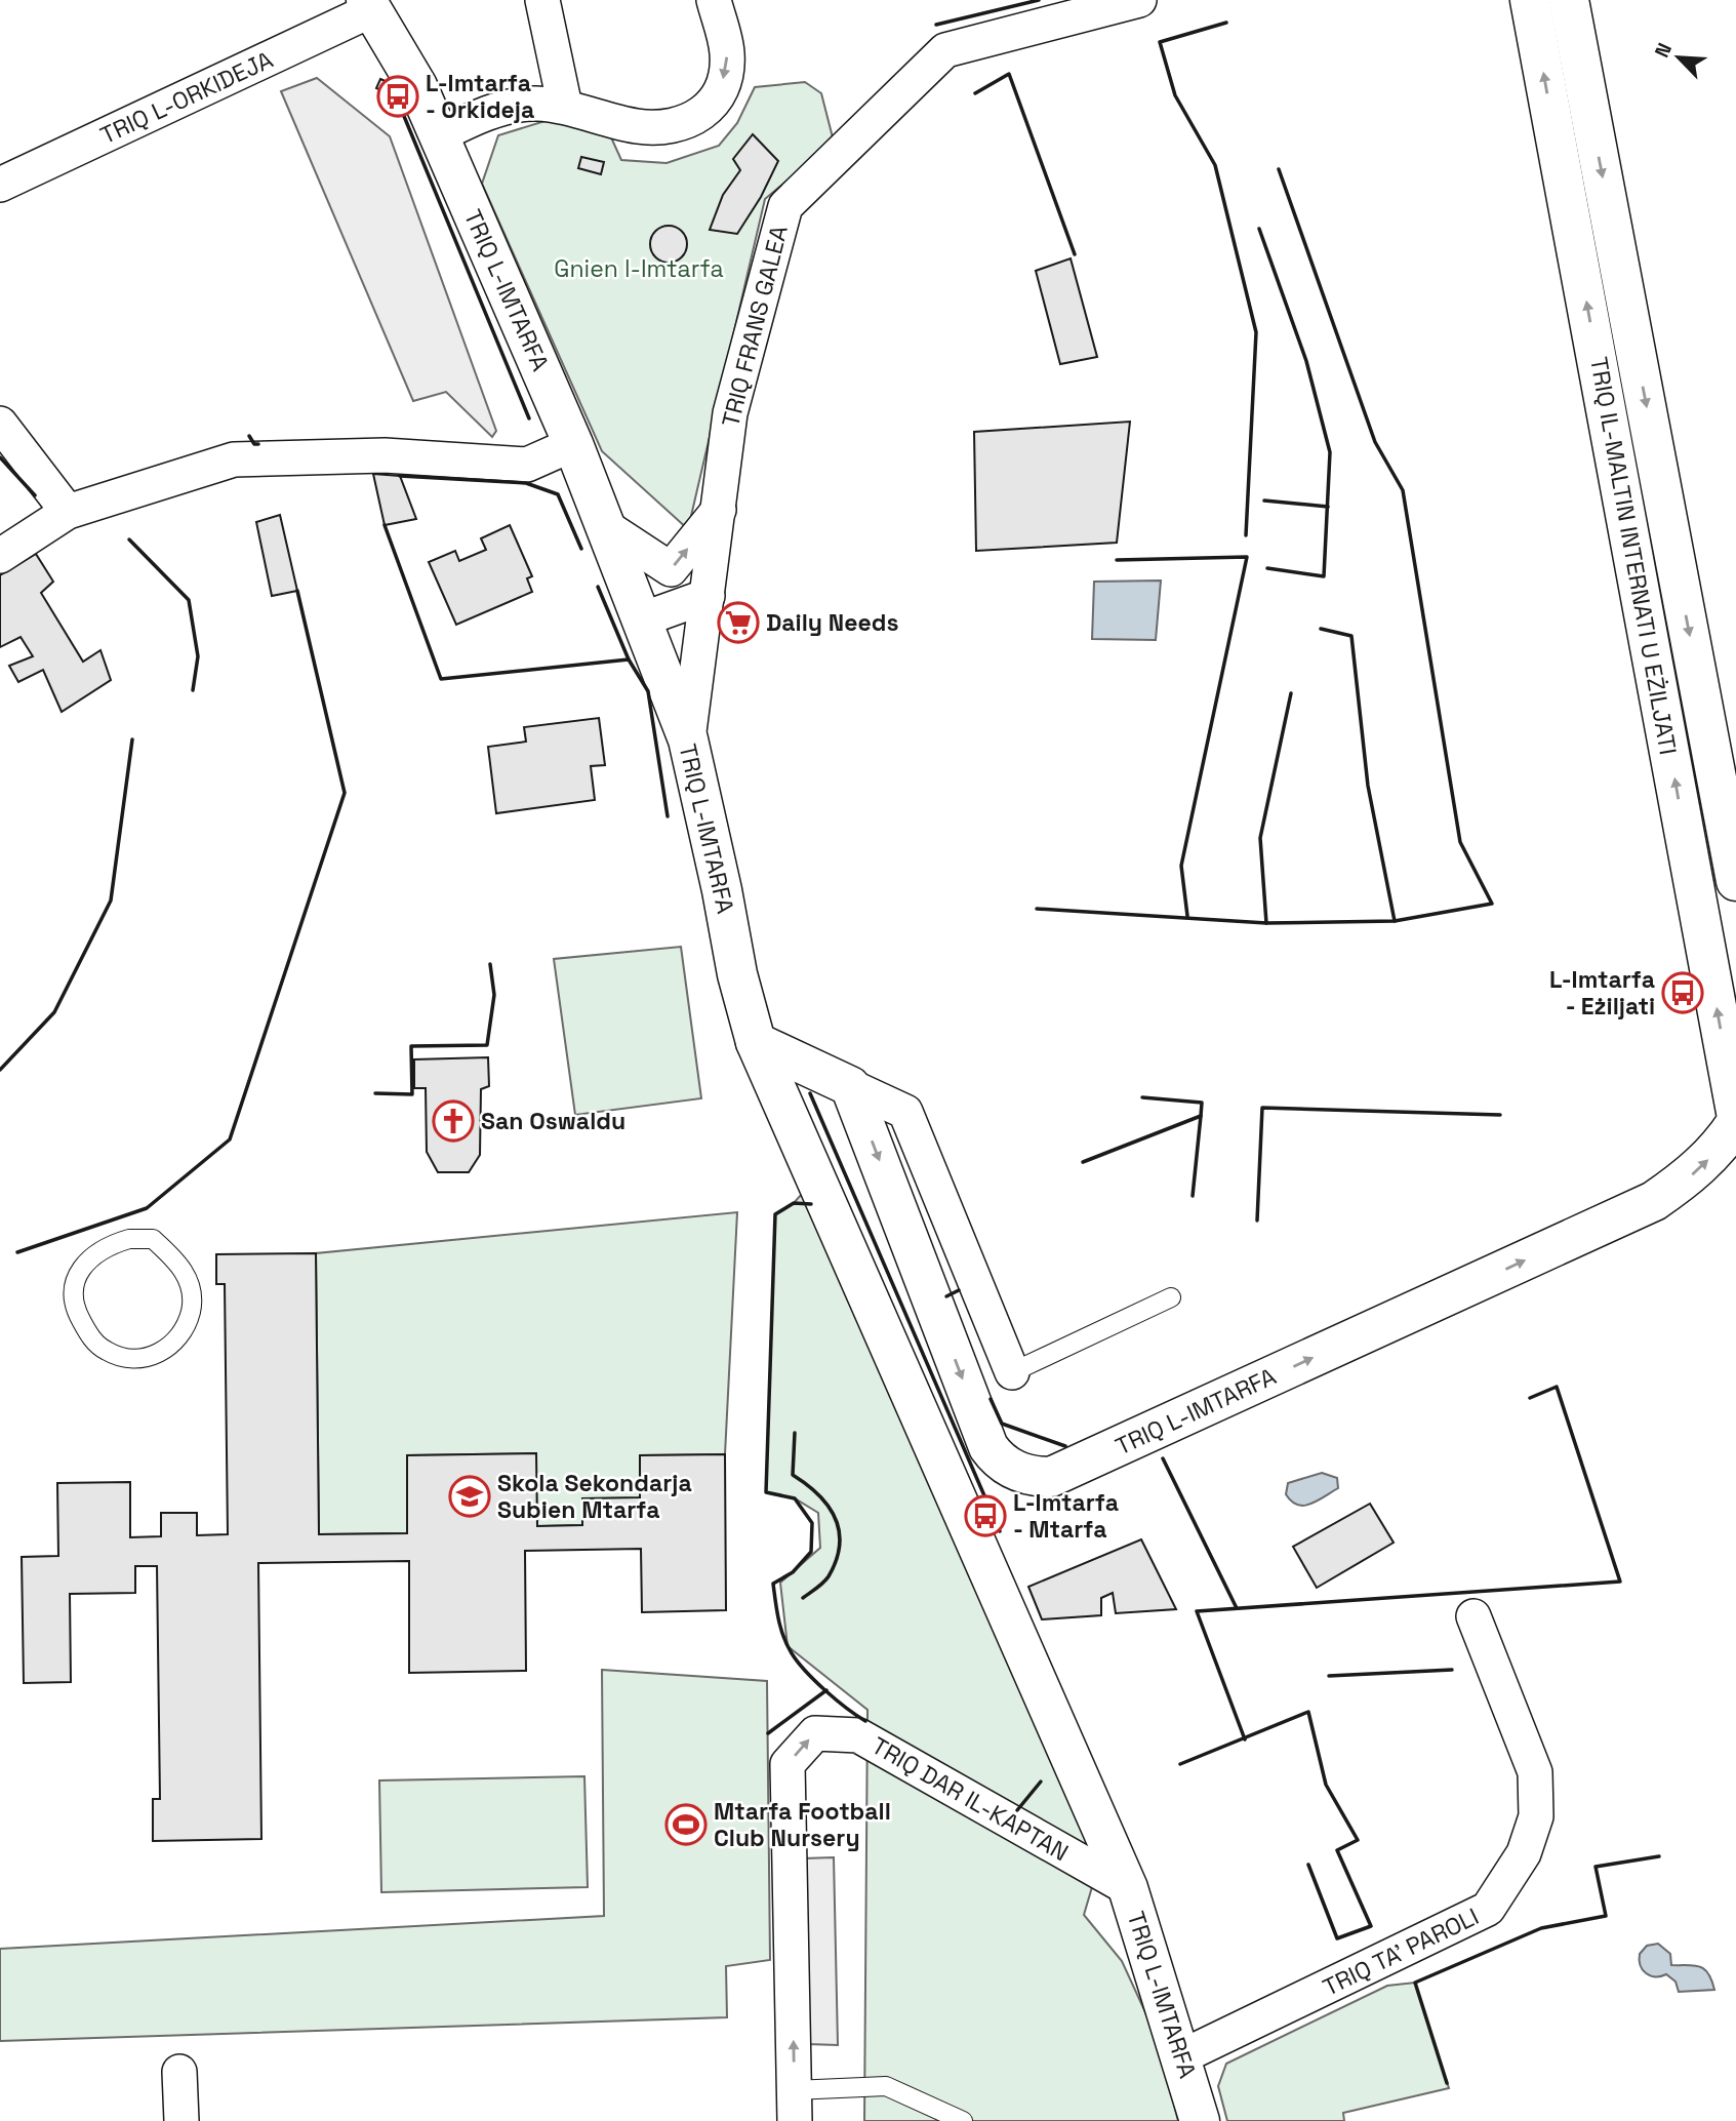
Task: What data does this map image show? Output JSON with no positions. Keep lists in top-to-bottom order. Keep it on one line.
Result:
{"streets":{"main road":["TRIQ L-IMTARFA","TRIQ IL-MALTIN INTERNATI U EŻILJATI"],"street":["TRIQ L-ORKIDEJA","TRIQ FRANS GALEA","TRIQ DAR IL-KAPTAN","TRIQ TA' PAROLI"]},"crossings":[["TRIQ L-ORKIDEJA","TRIQ L-IMTARFA"],["TRIQ L-IMTARFA","TRIQ FRANS GALEA"],["TRIQ L-IMTARFA","TRIQ DAR IL-KAPTAN"],["TRIQ L-IMTARFA","TRIQ TA' PAROLI"]],"parks":["Gnien l-Imtarfa"],"places":{"bus stop":["L-Imtarfa - Orkideja","L-Imtarfa - Eżiljati","L-Imtarfa - Mtarfa"],"supermarket":["Daily Needs"],"church":["San Oswaldu"],"school or university":["Skola Sekondarja Subien Mtarfa"],"sports":["Mtarfa Football Club Nursery"]},"north":"top left"}
